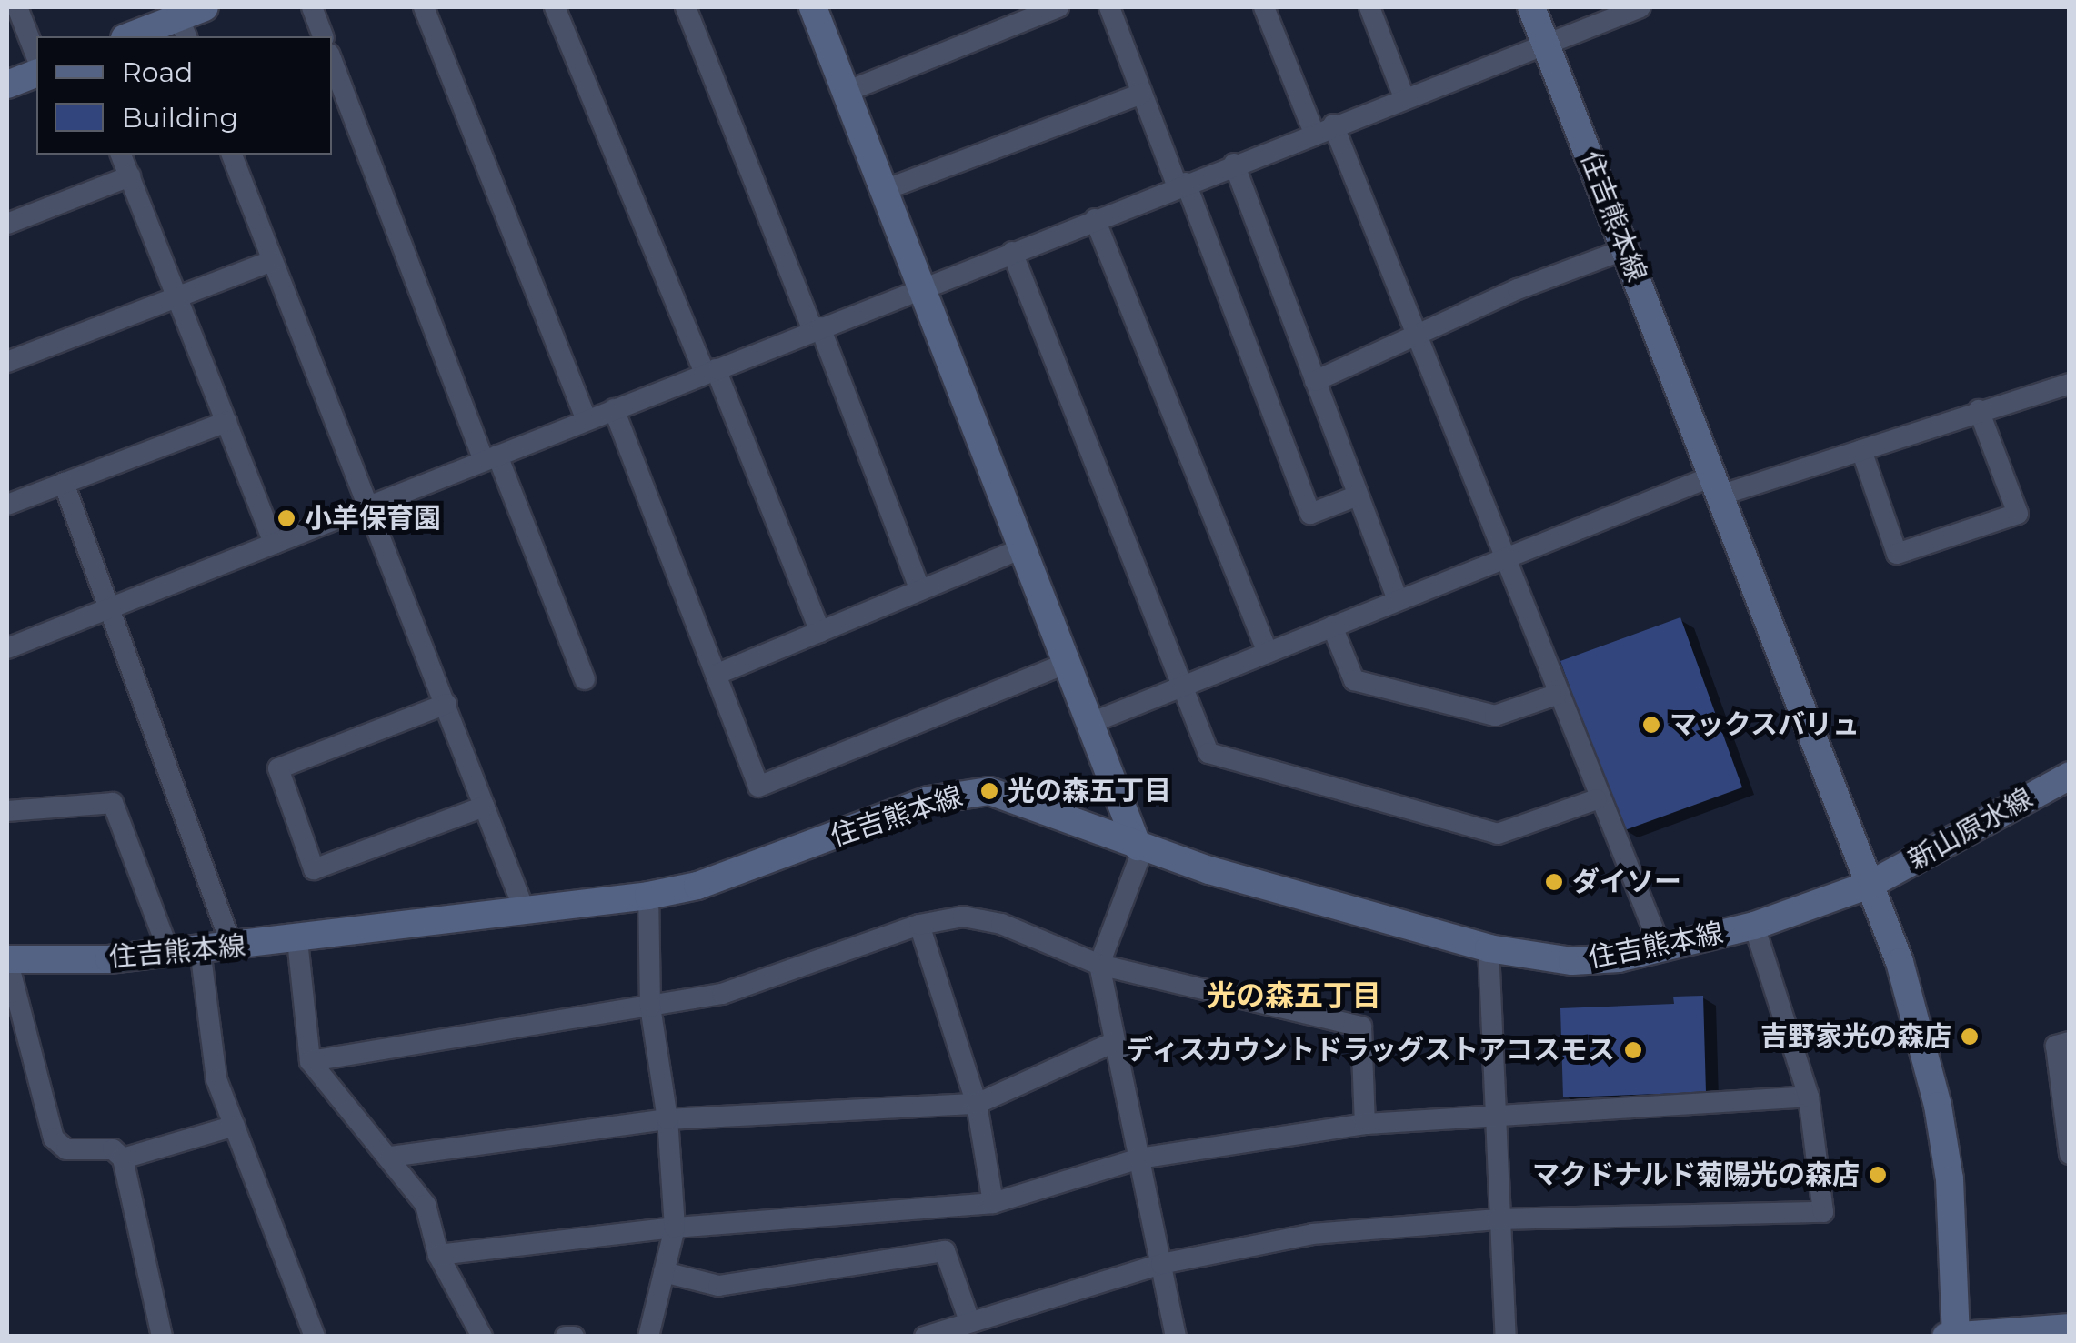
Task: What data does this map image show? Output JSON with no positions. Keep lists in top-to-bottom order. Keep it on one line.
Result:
{"streets":{"main road":["住吉熊本線","新山原水線"]},"crossings":[["住吉熊本線","新山原水線"]],"districts":["光の森五丁目"],"places":["小羊保育園","マックスバリュ","光の森五丁目","ダイソー","吉野家光の森店","ディスカウントドラッグストアコスモス","マクドナルド菊陽光の森店"],"legend":["Road","Building"]}
